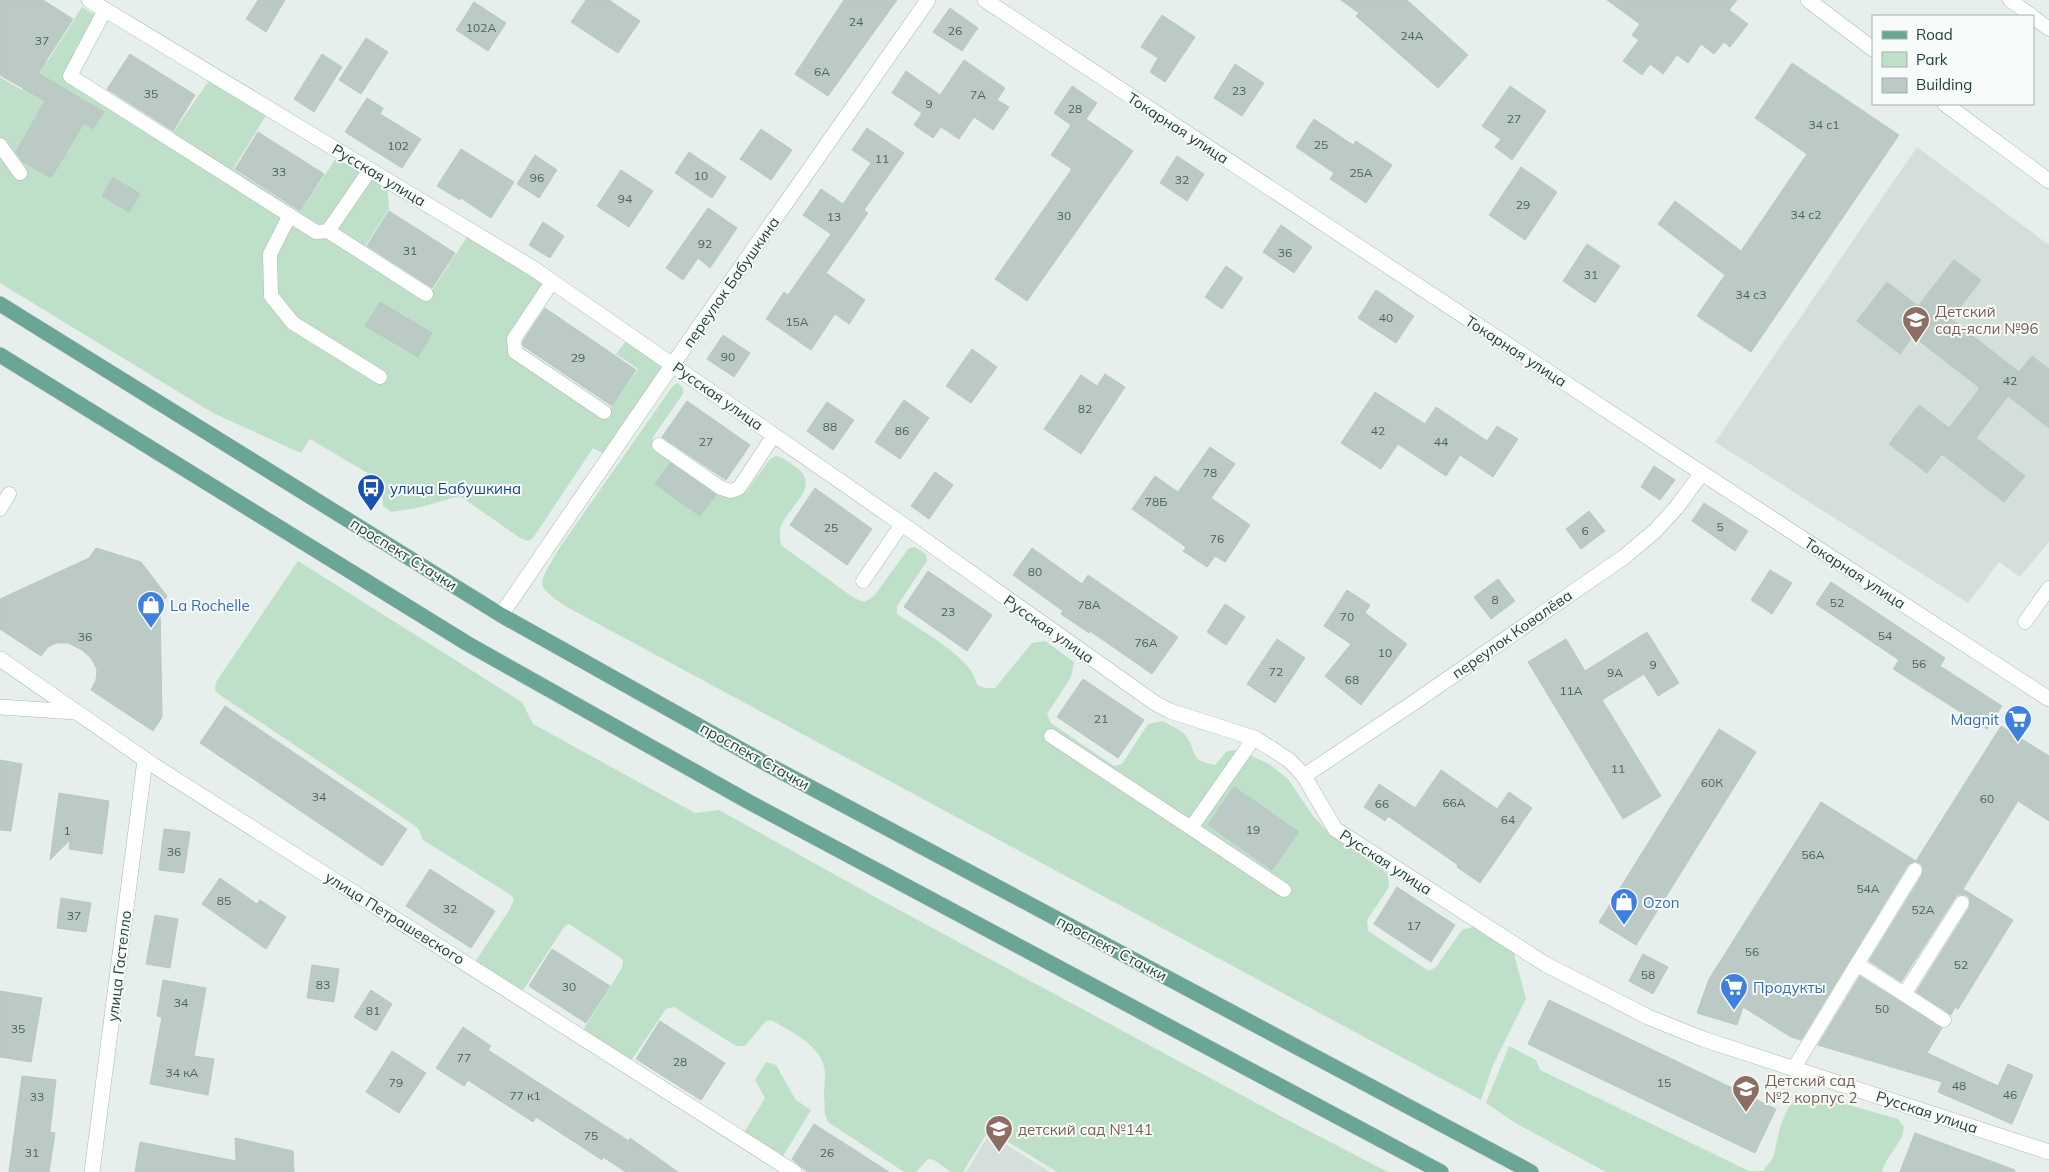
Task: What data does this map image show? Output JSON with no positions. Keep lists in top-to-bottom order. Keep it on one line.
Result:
{"streets":{"main road":["проспект Стачки"],"street":["Токарная улица","Русская улица","переулок Бабушкина","переулок Ковалёва","улица Петрашевского","улица Гастелло"]},"crossings":[["Токарная улица","переулок Ковалёва"],["Русская улица","переулок Бабушкина"],["Русская улица","переулок Ковалёва"],["переулок Бабушкина","проспект Стачки"],["улица Петрашевского","улица Гастелло"]],"places":{"school or university":["Детский сад-ясли №96","Детский сад №2 корпус 2","детский сад №141"],"bus stop":["улица Бабушкина"],"shop":["La Rochelle","Ozon"],"supermarket":["Magnit","Продукты"]},"house_numbers":["24","102А","26","24А","37","6А","23","35","7А","9","28","27","34 с1","25","102","11","33","25А","10","96","32","94","29","34 с2","30","13","92","31","36","31","34 с3","40","15А","90","29","42","82","88","86","42","27","44","78","78Б","5","25","6","76","80","8","52","78А","23","70","54","36","76А","10","56","9","72","9А","68","11А","21","11","60К","34","60","66А","66","64","19","1","36","56А","54А","85","32","52А","37","17","56","52","58","83","30","34","50","81","35","77","28","34 кА","79","15","48","46","77 к1","33","75","31","26"],"legend":["Road","Park","Building"]}
